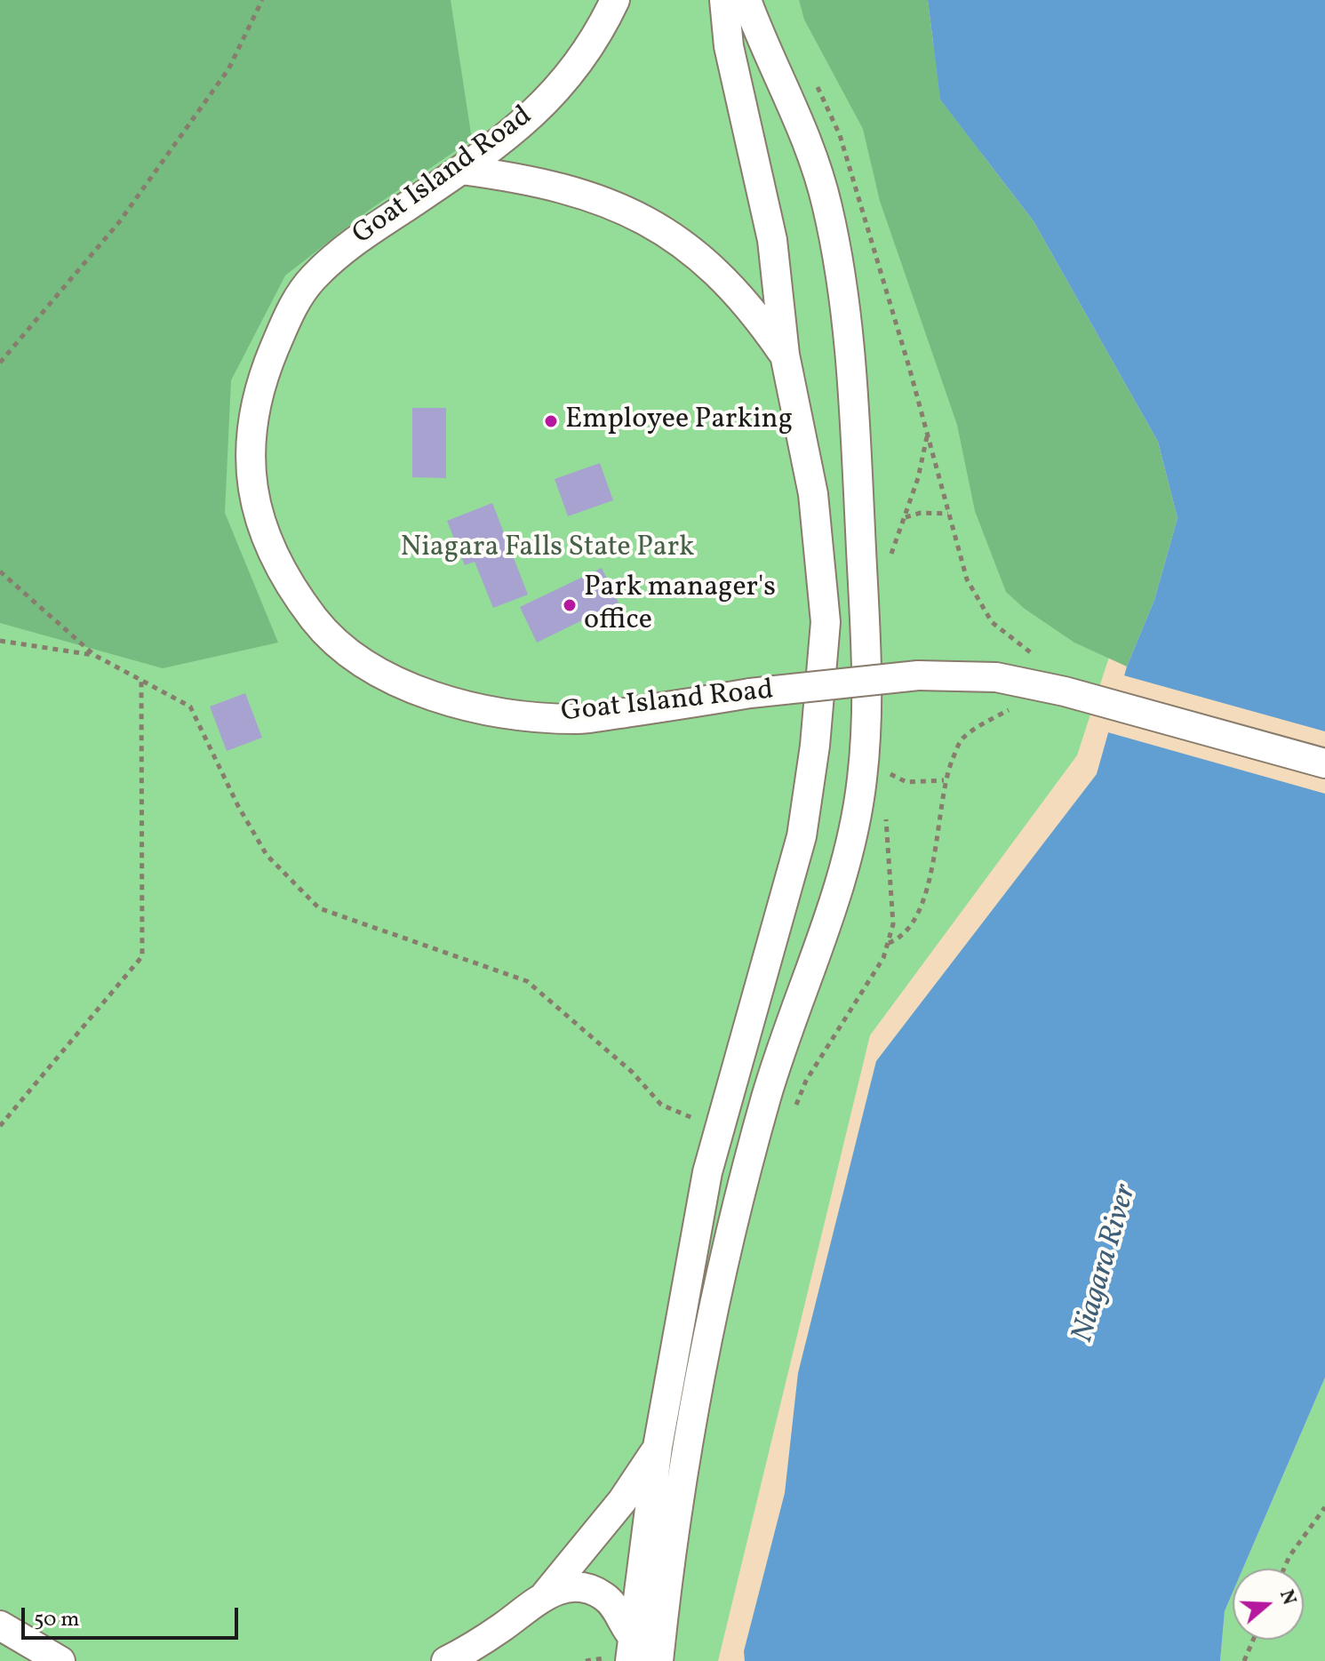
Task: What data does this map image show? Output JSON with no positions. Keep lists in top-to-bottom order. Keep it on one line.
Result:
{"streets":{"street":["Goat Island Road"]},"water":["Niagara River"],"parks":["Niagara Falls State Park"],"places":["Employee Parking","Park manager's office"],"scale_bar":"50 m","north":"right"}
